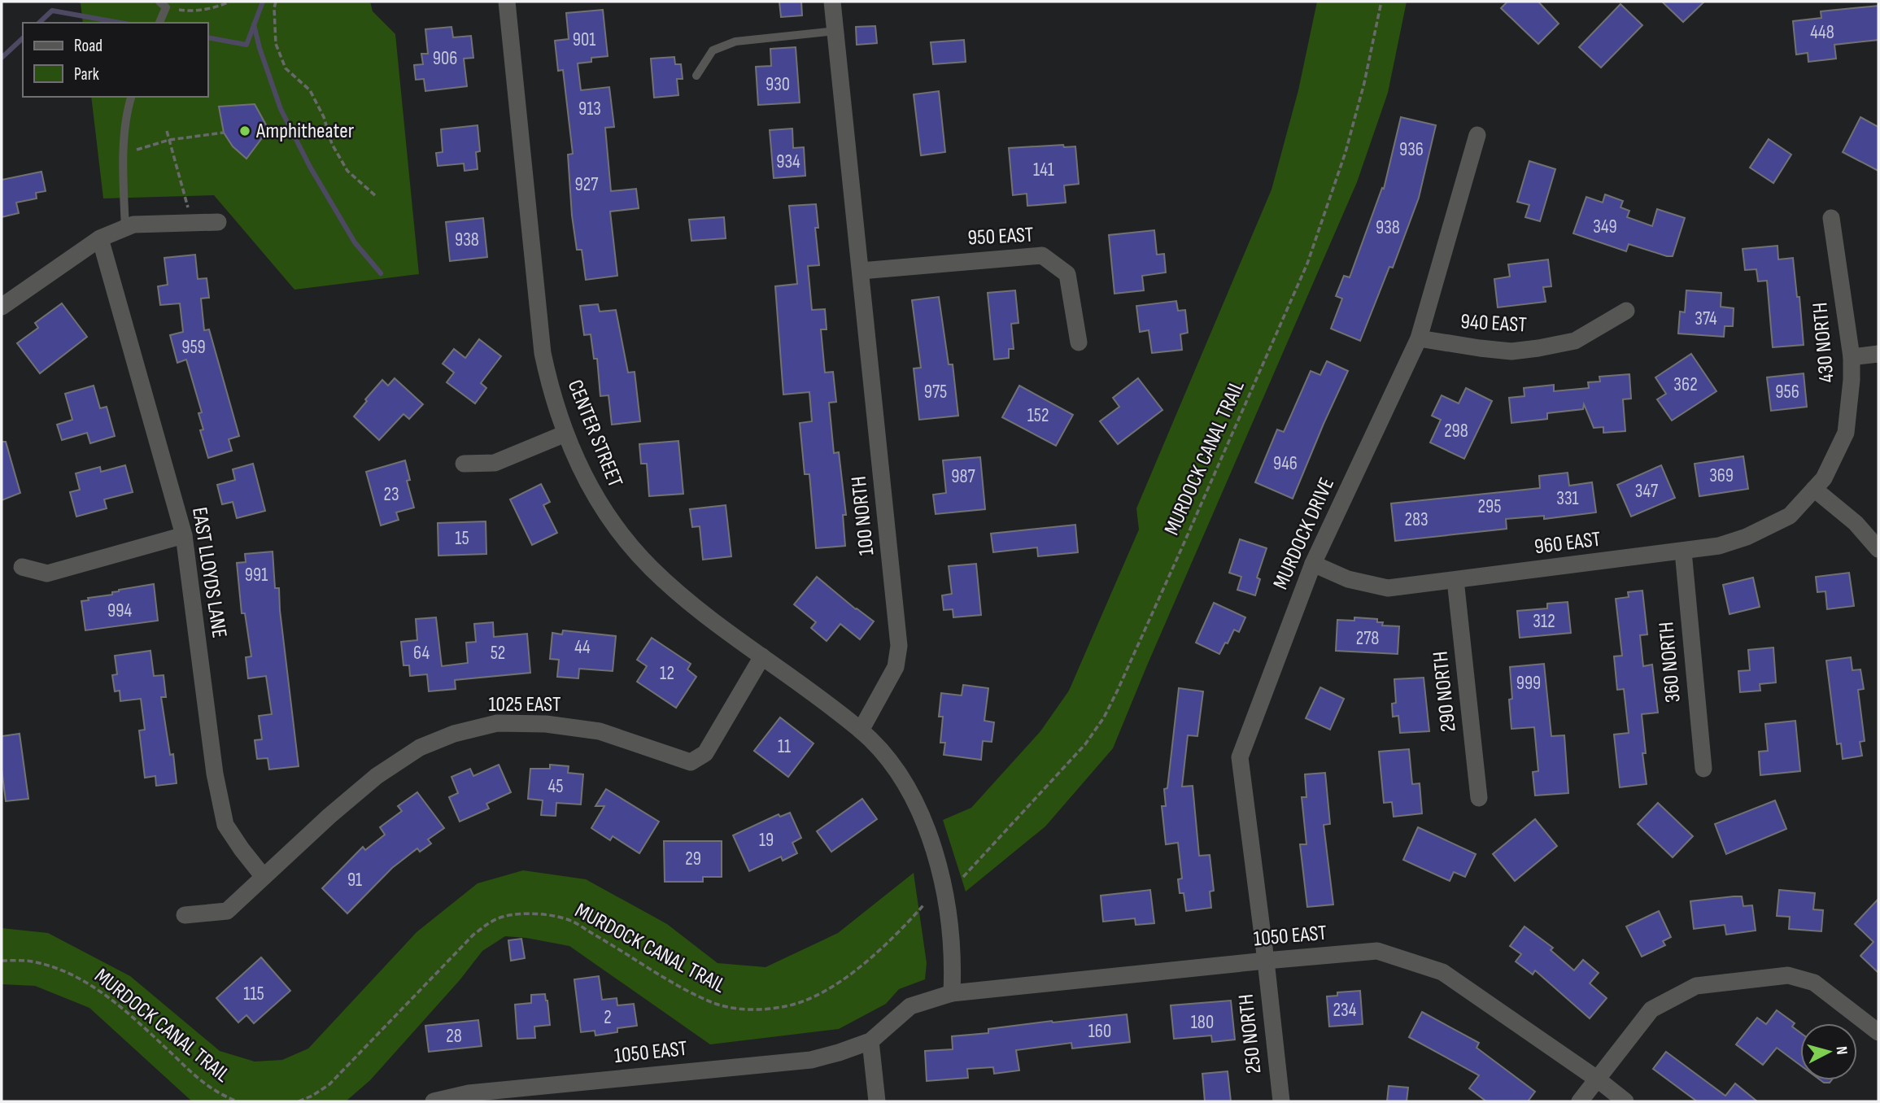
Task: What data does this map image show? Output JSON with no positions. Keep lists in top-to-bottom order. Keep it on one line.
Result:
{"streets":{"street":["950 EAST","940 EAST","430 NORTH","CENTER STREET","100 NORTH","MURDOCK DRIVE","960 EAST","EAST LLOYDS LANE","360 NORTH","290 NORTH","1025 EAST","1050 EAST","250 NORTH"],"path":["MURDOCK CANAL TRAIL"]},"crossings":[["950 EAST","100 NORTH"],["940 EAST","MURDOCK DRIVE"],["430 NORTH","960 EAST"],["CENTER STREET","100 NORTH"],["CENTER STREET","1025 EAST"],["MURDOCK DRIVE","960 EAST"],["MURDOCK DRIVE","1050 EAST"],["MURDOCK DRIVE","250 NORTH"],["960 EAST","360 NORTH"],["960 EAST","290 NORTH"],["EAST LLOYDS LANE","1025 EAST"],["1050 EAST","250 NORTH"]],"places":["Amphitheater"],"house_numbers":["448","901","906","930","913","936","934","141","927","349","938","938","374","959","362","975","956","152","298","946","369","987","347","23","331","295","283","15","991","994","312","278","44","64","52","12","999","11","45","19","29","91","115","234","2","180","160","28"],"legend":["Road","Park"],"north":"right"}
